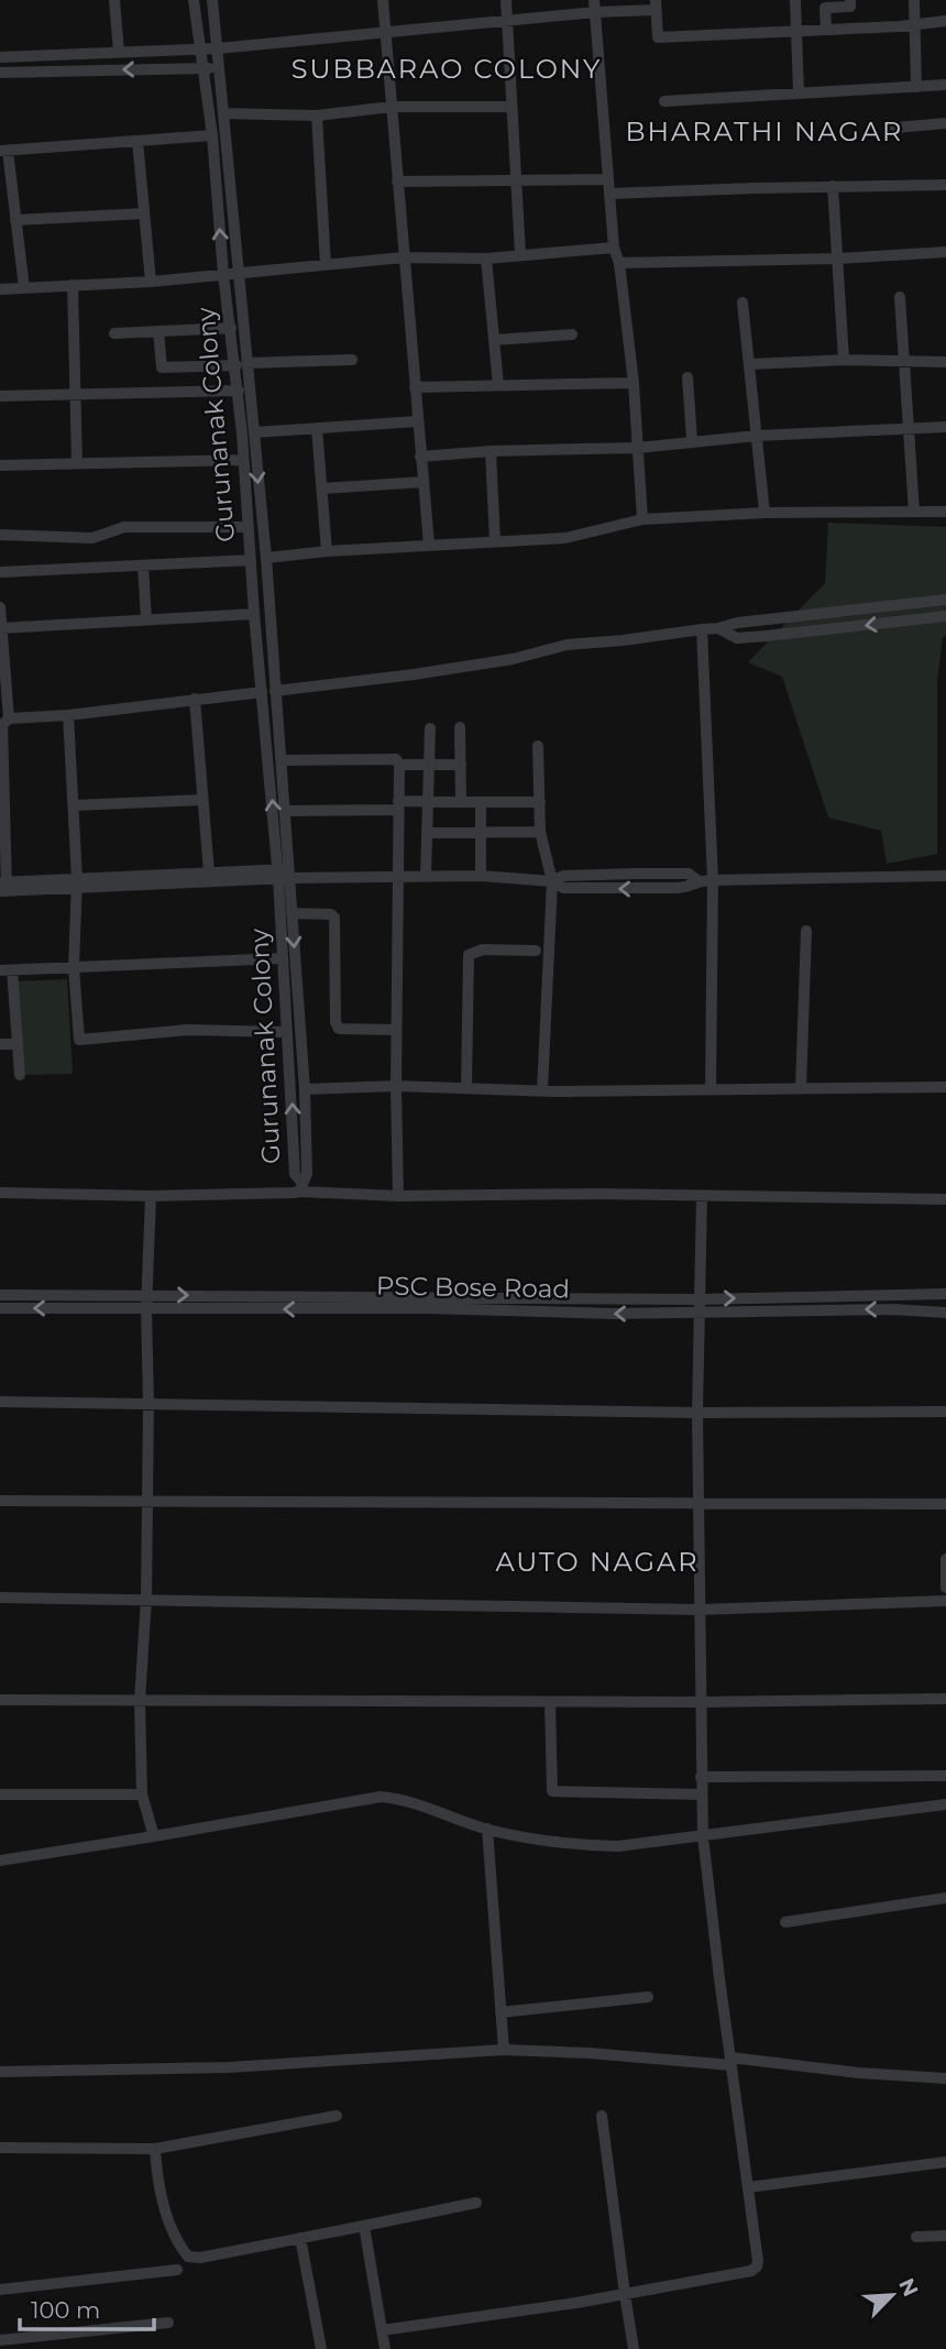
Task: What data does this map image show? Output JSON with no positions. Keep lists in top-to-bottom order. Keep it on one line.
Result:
{"streets":{"street":["Gurunanak Colony","PSC Bose Road"]},"districts":["SUBBARAO COLONY","BHARATHI NAGAR","AUTO NAGAR"],"scale_bar":"100 m","north":"top right"}
